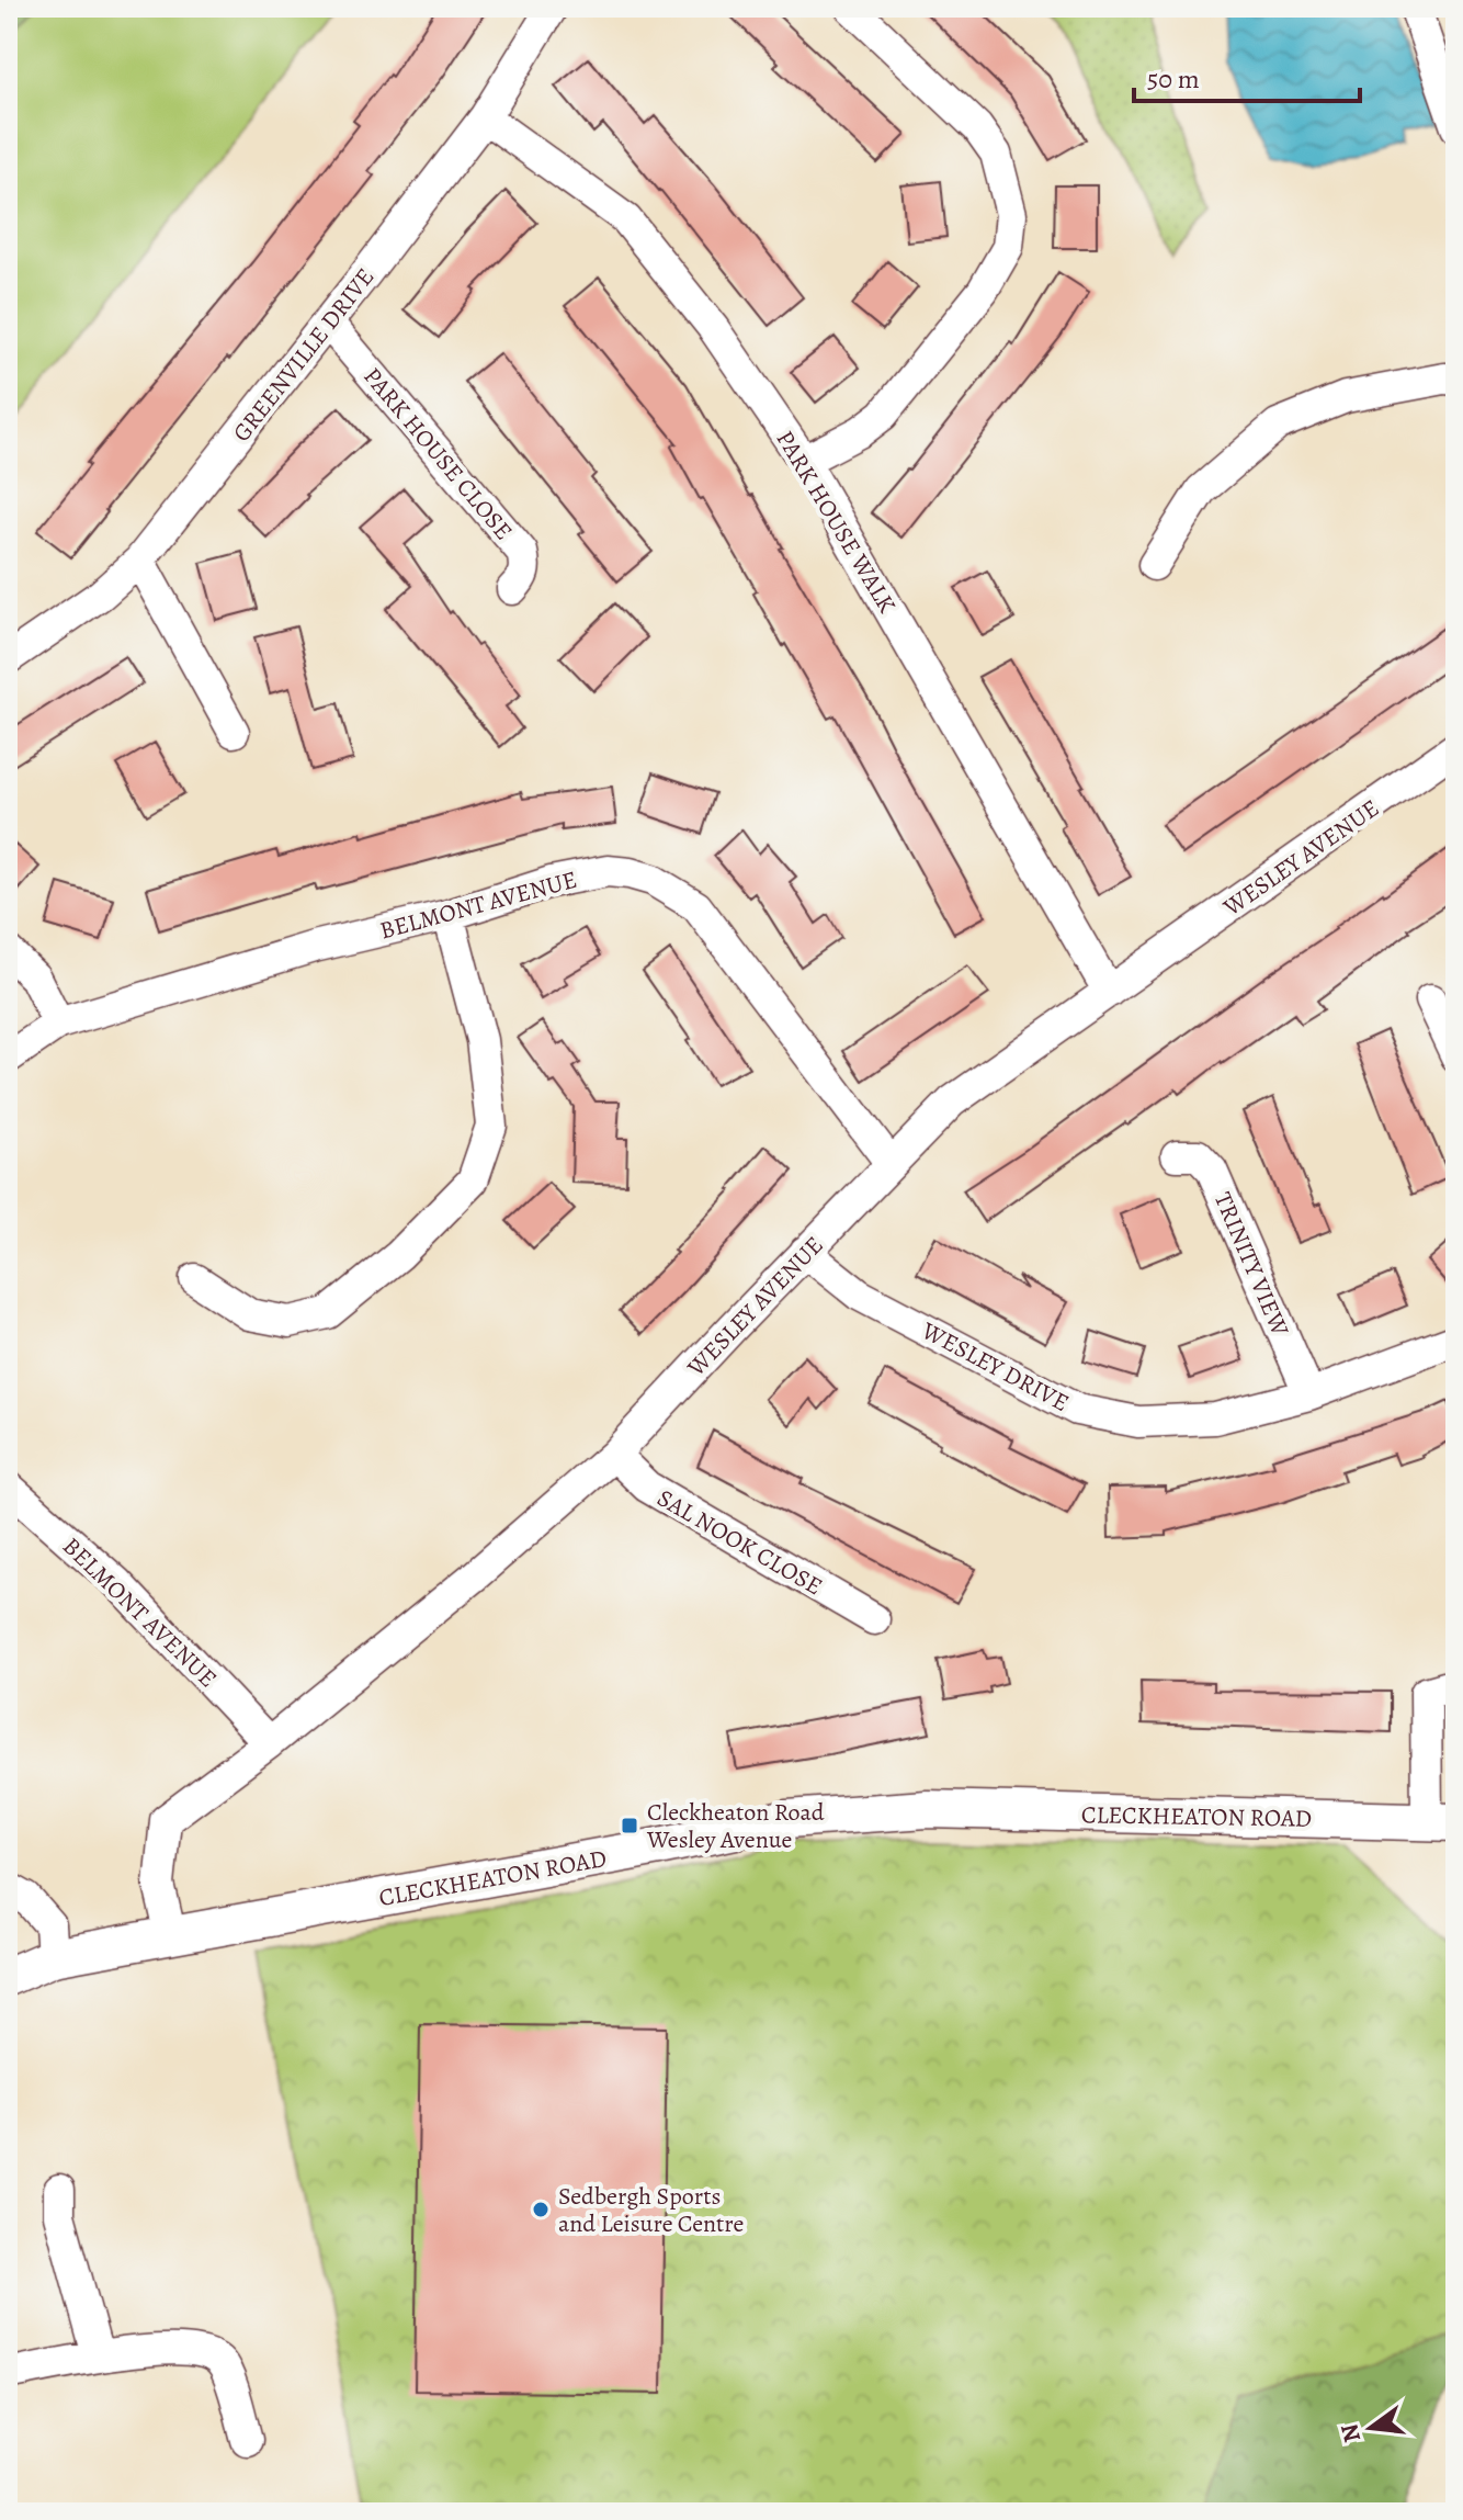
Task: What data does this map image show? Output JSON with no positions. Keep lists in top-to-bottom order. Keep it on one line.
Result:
{"streets":{"street":["GREENVILLE DRIVE","PARK HOUSE CLOSE","PARK HOUSE WALK","WESLEY AVENUE","BELMONT AVENUE","TRINITY VIEW","WESLEY DRIVE","SAL NOOK CLOSE","CLECKHEATON ROAD"]},"crossings":[["GREENVILLE DRIVE","PARK HOUSE CLOSE"],["GREENVILLE DRIVE","PARK HOUSE WALK"],["PARK HOUSE WALK","WESLEY AVENUE"],["WESLEY AVENUE","BELMONT AVENUE"],["WESLEY AVENUE","WESLEY DRIVE"],["WESLEY AVENUE","SAL NOOK CLOSE"],["WESLEY AVENUE","CLECKHEATON ROAD"],["TRINITY VIEW","WESLEY DRIVE"]],"places":{"transit":["Cleckheaton Road Wesley Avenue"],"other":["Sedbergh Sports and Leisure Centre"]},"scale_bar":"50 m","north":"left"}
